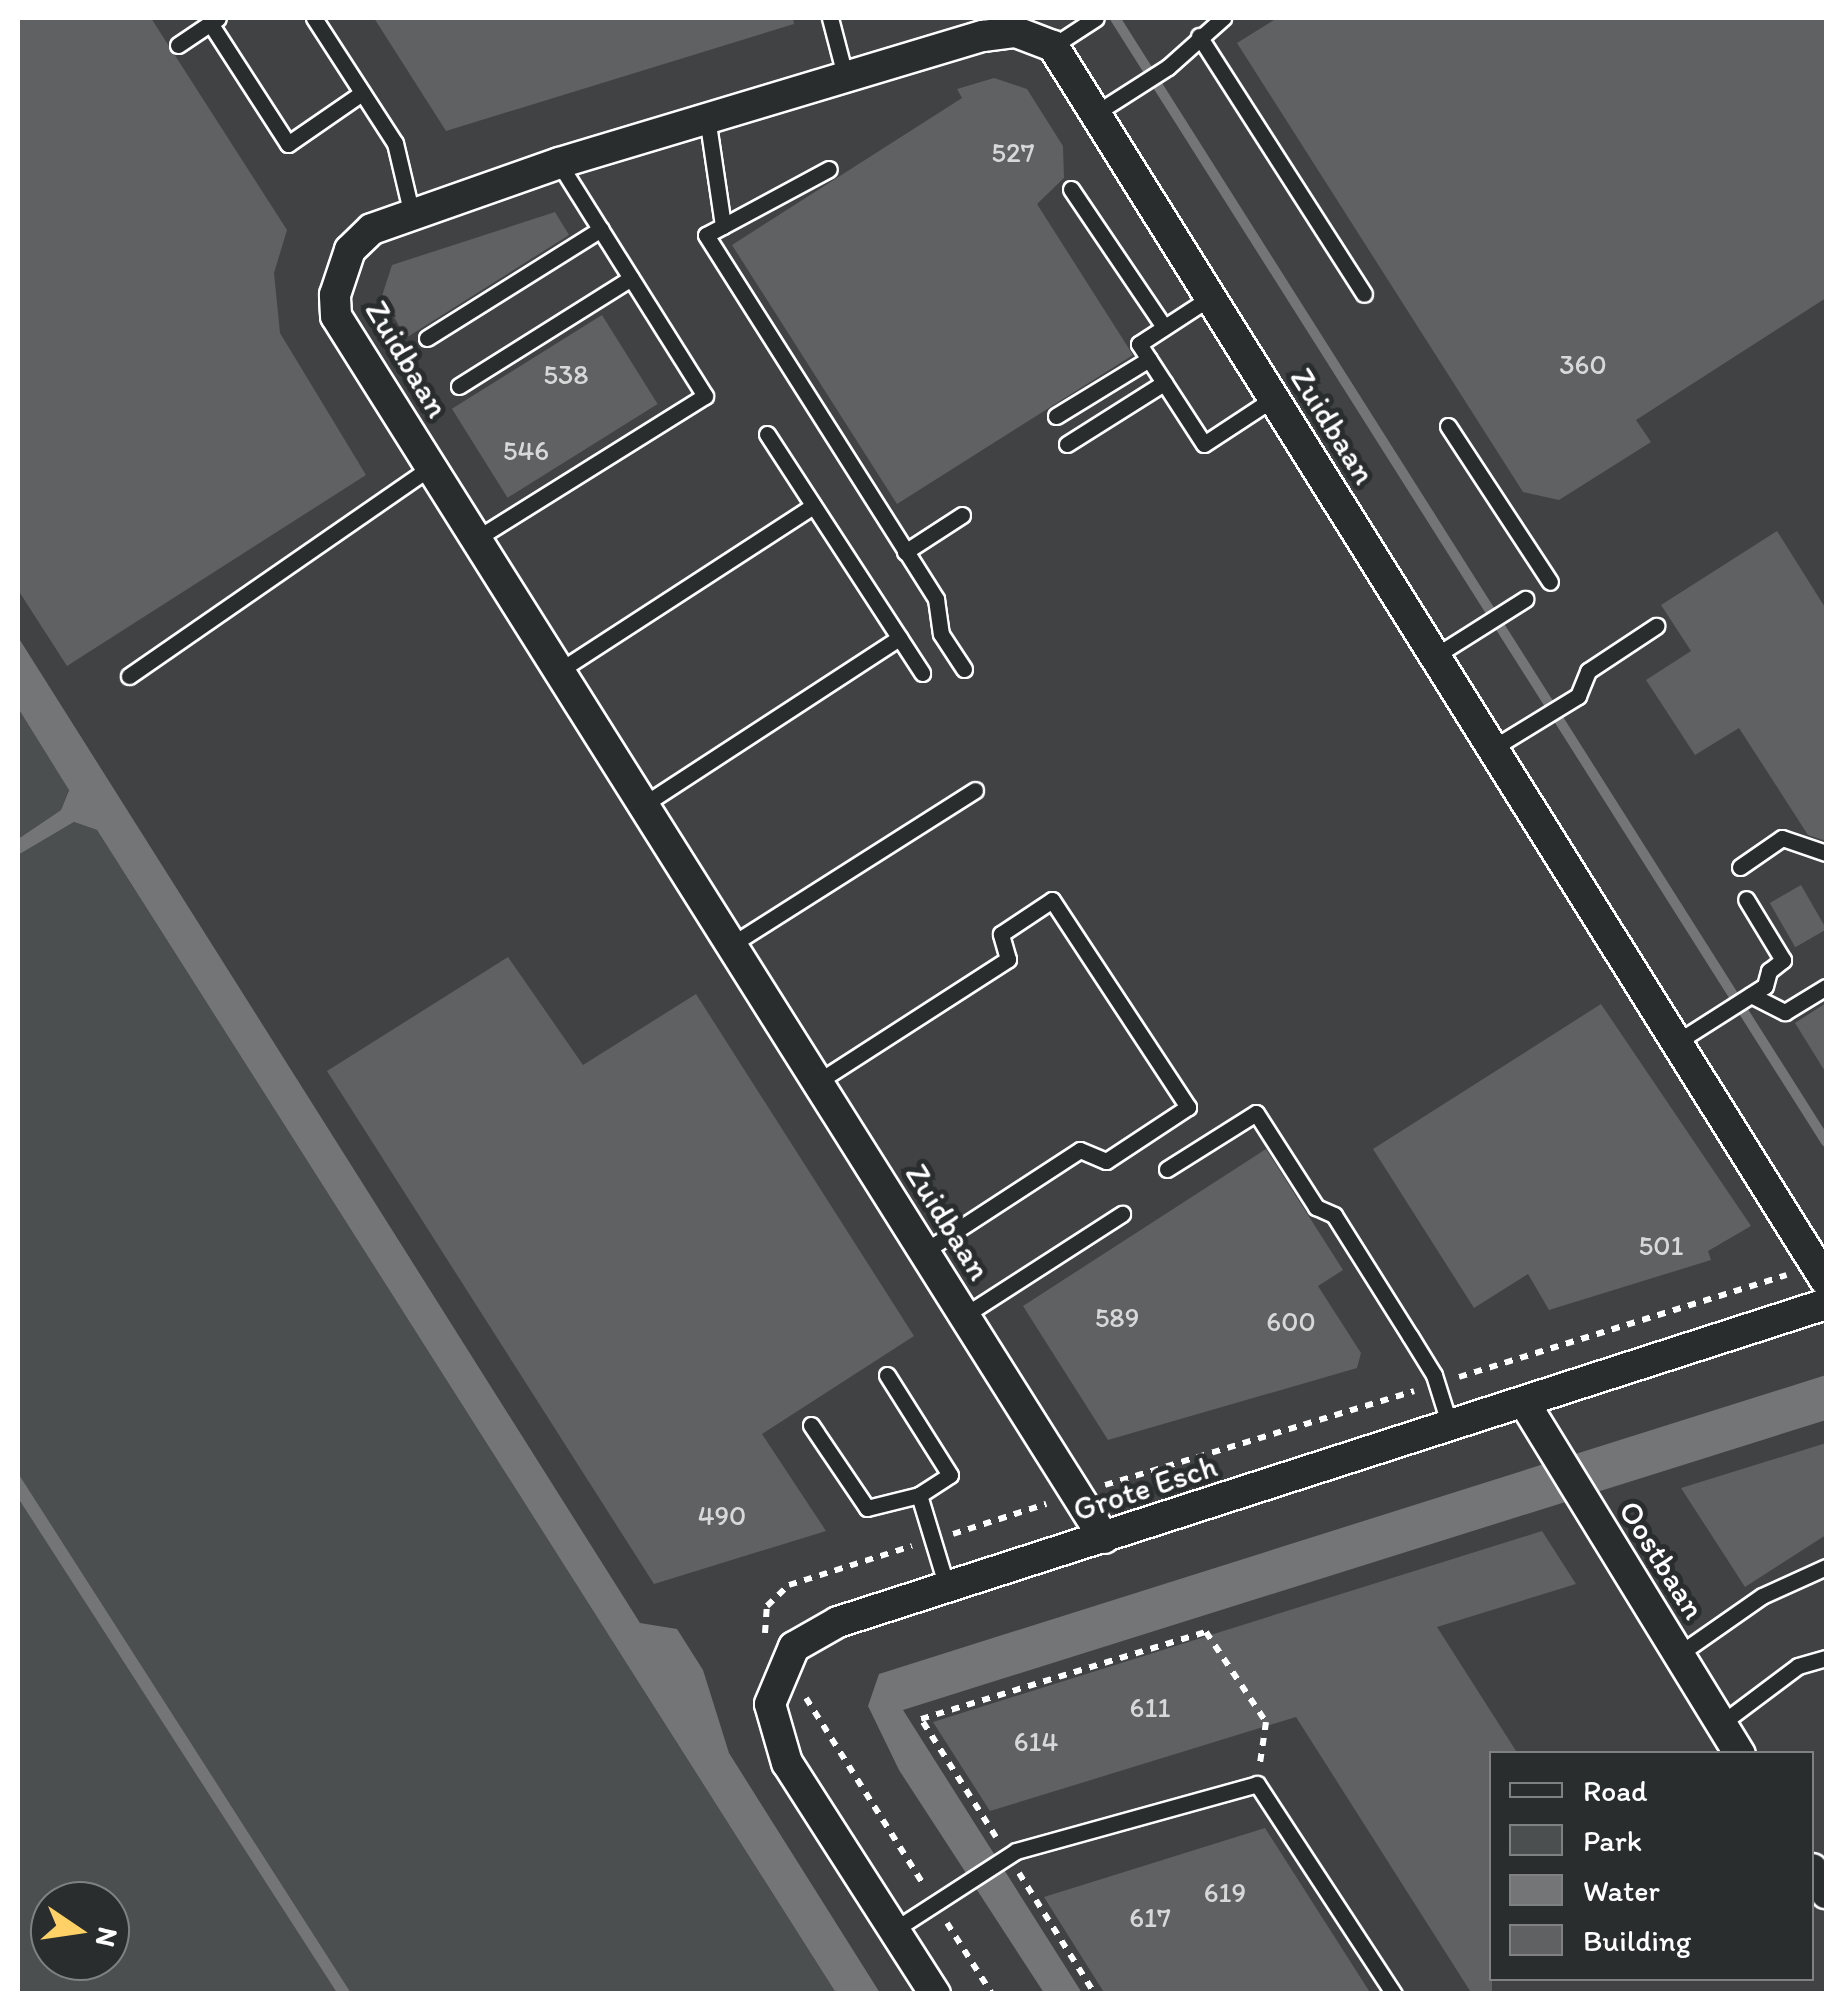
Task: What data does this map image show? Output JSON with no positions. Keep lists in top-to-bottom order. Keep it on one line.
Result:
{"streets":{"street":["Zuidbaan","Grote Esch","Oostbaan"]},"crossings":[["Zuidbaan","Grote Esch"],["Grote Esch","Oostbaan"]],"house_numbers":["527","360","538","546","501","589","600","490","611","614","619","617"],"legend":["Road","Park","Water","Building"],"north":"right"}
